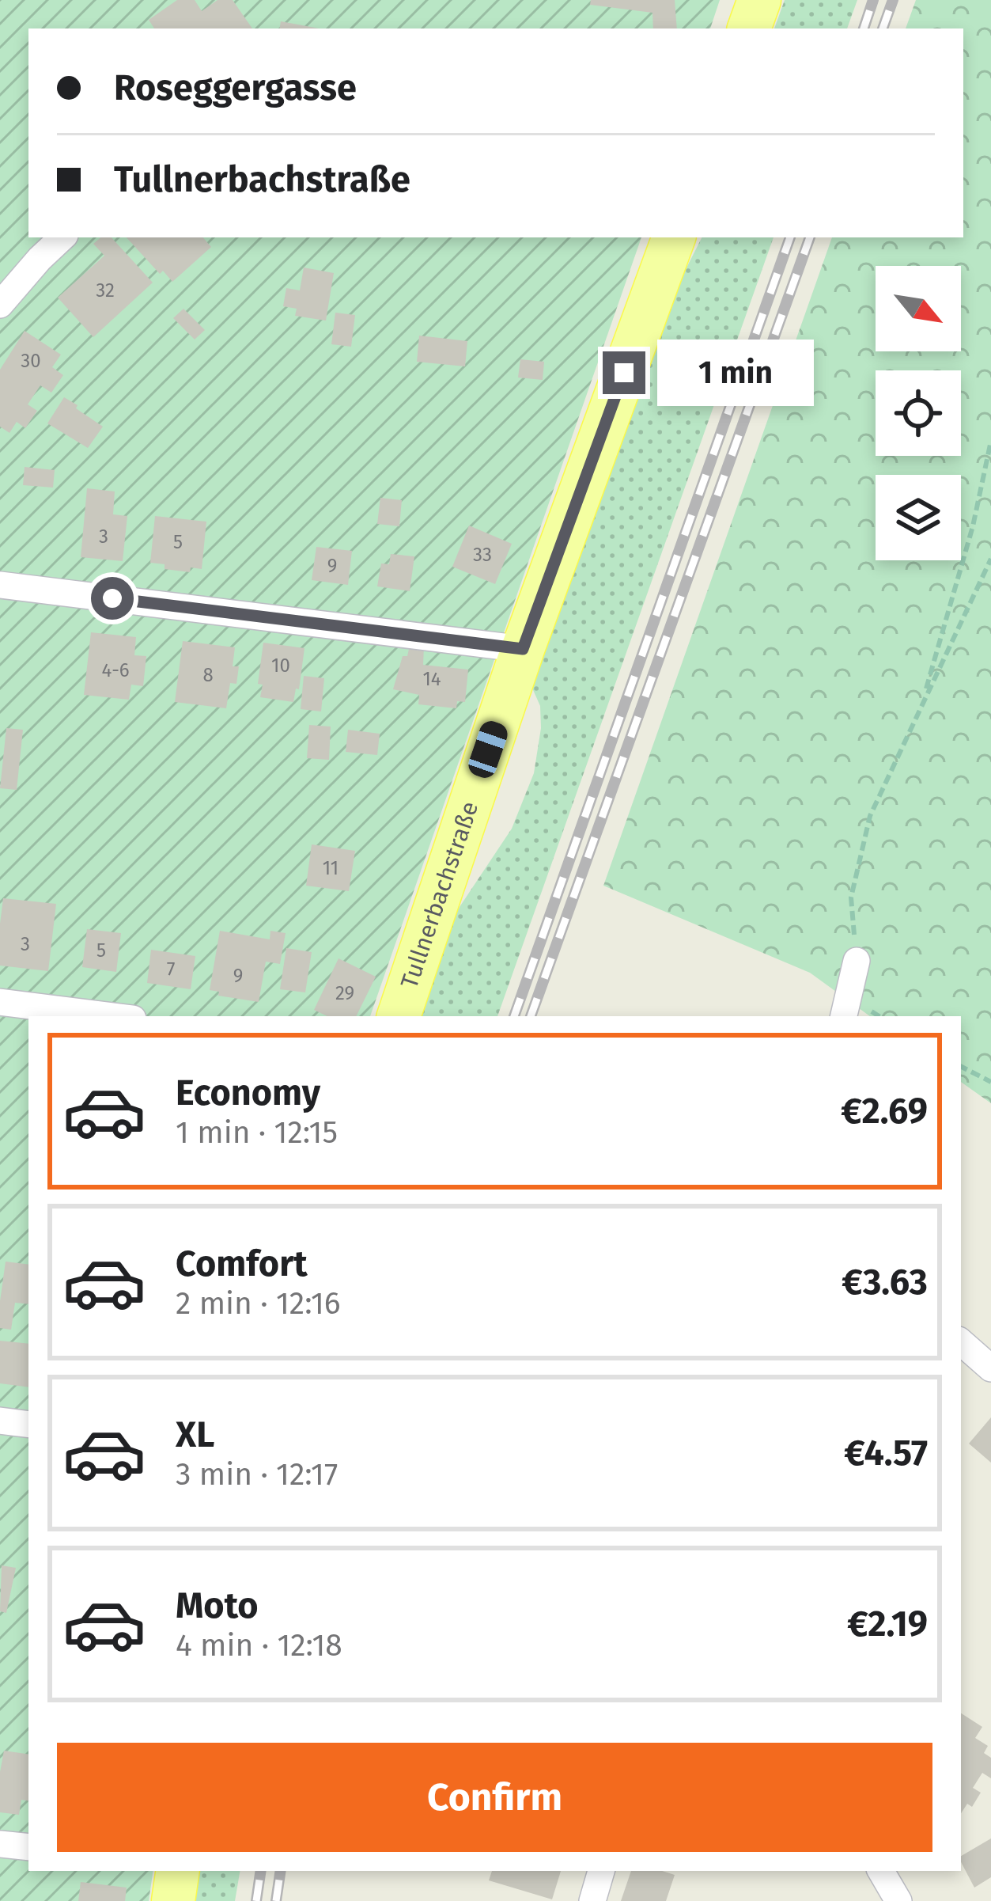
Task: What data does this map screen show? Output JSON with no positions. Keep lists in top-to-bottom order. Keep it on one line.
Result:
{"streets":{"main road":["Tullnerbachstraße"]},"house_numbers":["32","30","3","5","33","9","10","4-6","8","14","11","3","5","7","9","29"],"north":"bottom right","page":{"banner":["Roseggergasse","Tullnerbachstraße"],"bubble":"1 min","list":[{"name":"Economy","note":"1 min · 12:15","value":"€2.69"},{"name":"Comfort","note":"2 min · 12:16","value":"€3.63"},{"name":"XL","note":"3 min · 12:17","value":"€4.57"},{"name":"Moto","note":"4 min · 12:18","value":"€2.19"}],"buttons":"Confirm"}}
